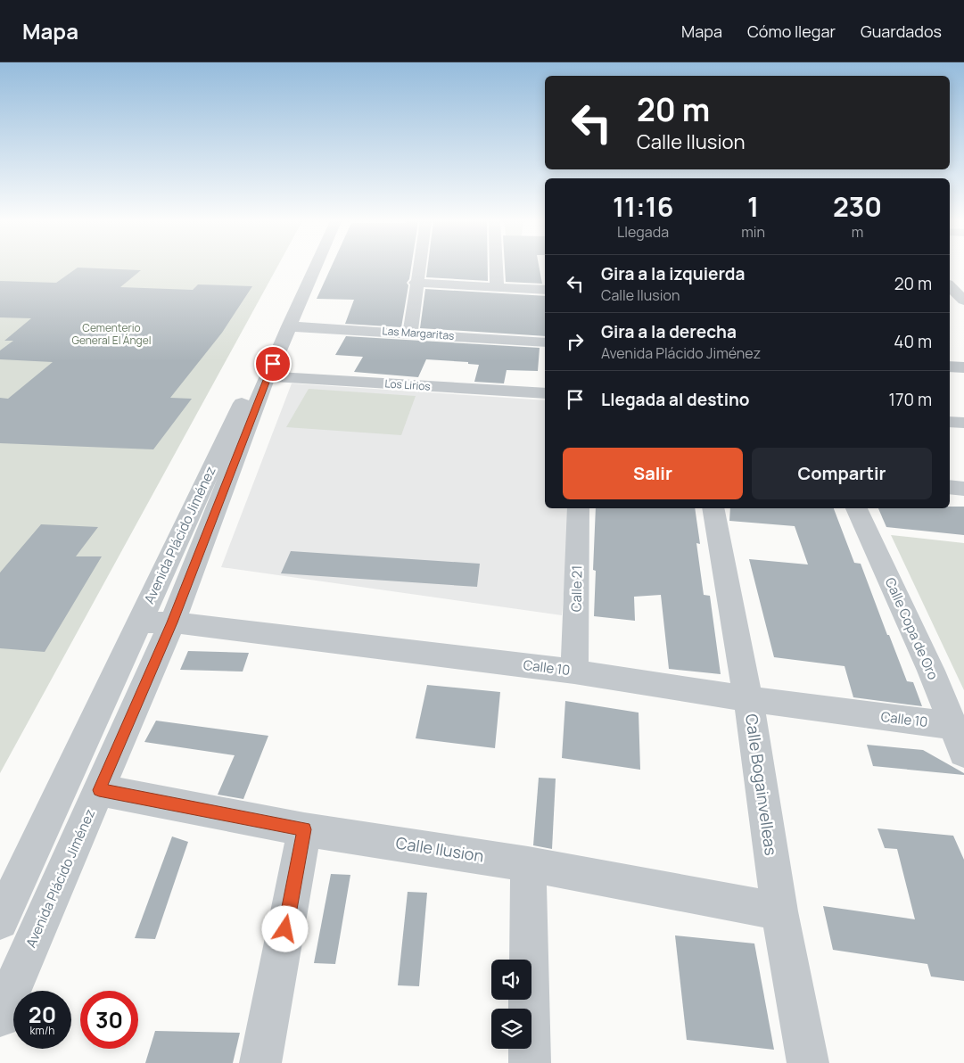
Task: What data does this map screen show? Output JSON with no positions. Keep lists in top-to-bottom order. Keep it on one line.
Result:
{"streets":{"street":["Las Margaritas","Los Lirios","Avenida Plácido Jiménez","Calle 21","Calle Copa de Oro","Calle 10","Calle Bogainvelleas","Calle Ilusion"]},"crossings":[["Las Margaritas","Avenida Plácido Jiménez"],["Los Lirios","Avenida Plácido Jiménez"],["Avenida Plácido Jiménez","Calle 10"],["Avenida Plácido Jiménez","Calle Ilusion"],["Calle 21","Calle 10"],["Calle Copa de Oro","Calle 10"],["Calle 10","Calle Bogainvelleas"],["Calle Bogainvelleas","Calle Ilusion"]],"parks":["Cementerio General El Ángel"],"page":{"header":"Mapa","nav":["Mapa","Cómo llegar","Guardados"],"turn":["20 m","Calle Ilusion"],"eta":["11:16","Llegada","1","min","230","m"],"list":[{"name":"Gira a la izquierda","note":"Calle Ilusion","value":"20 m"},{"name":"Gira a la derecha","note":"Avenida Plácido Jiménez","value":"40 m"},{"name":"Llegada al destino","value":"170 m"}],"buttons":["Salir","Compartir"],"speed":"20 km/h","limit":"30"}}
